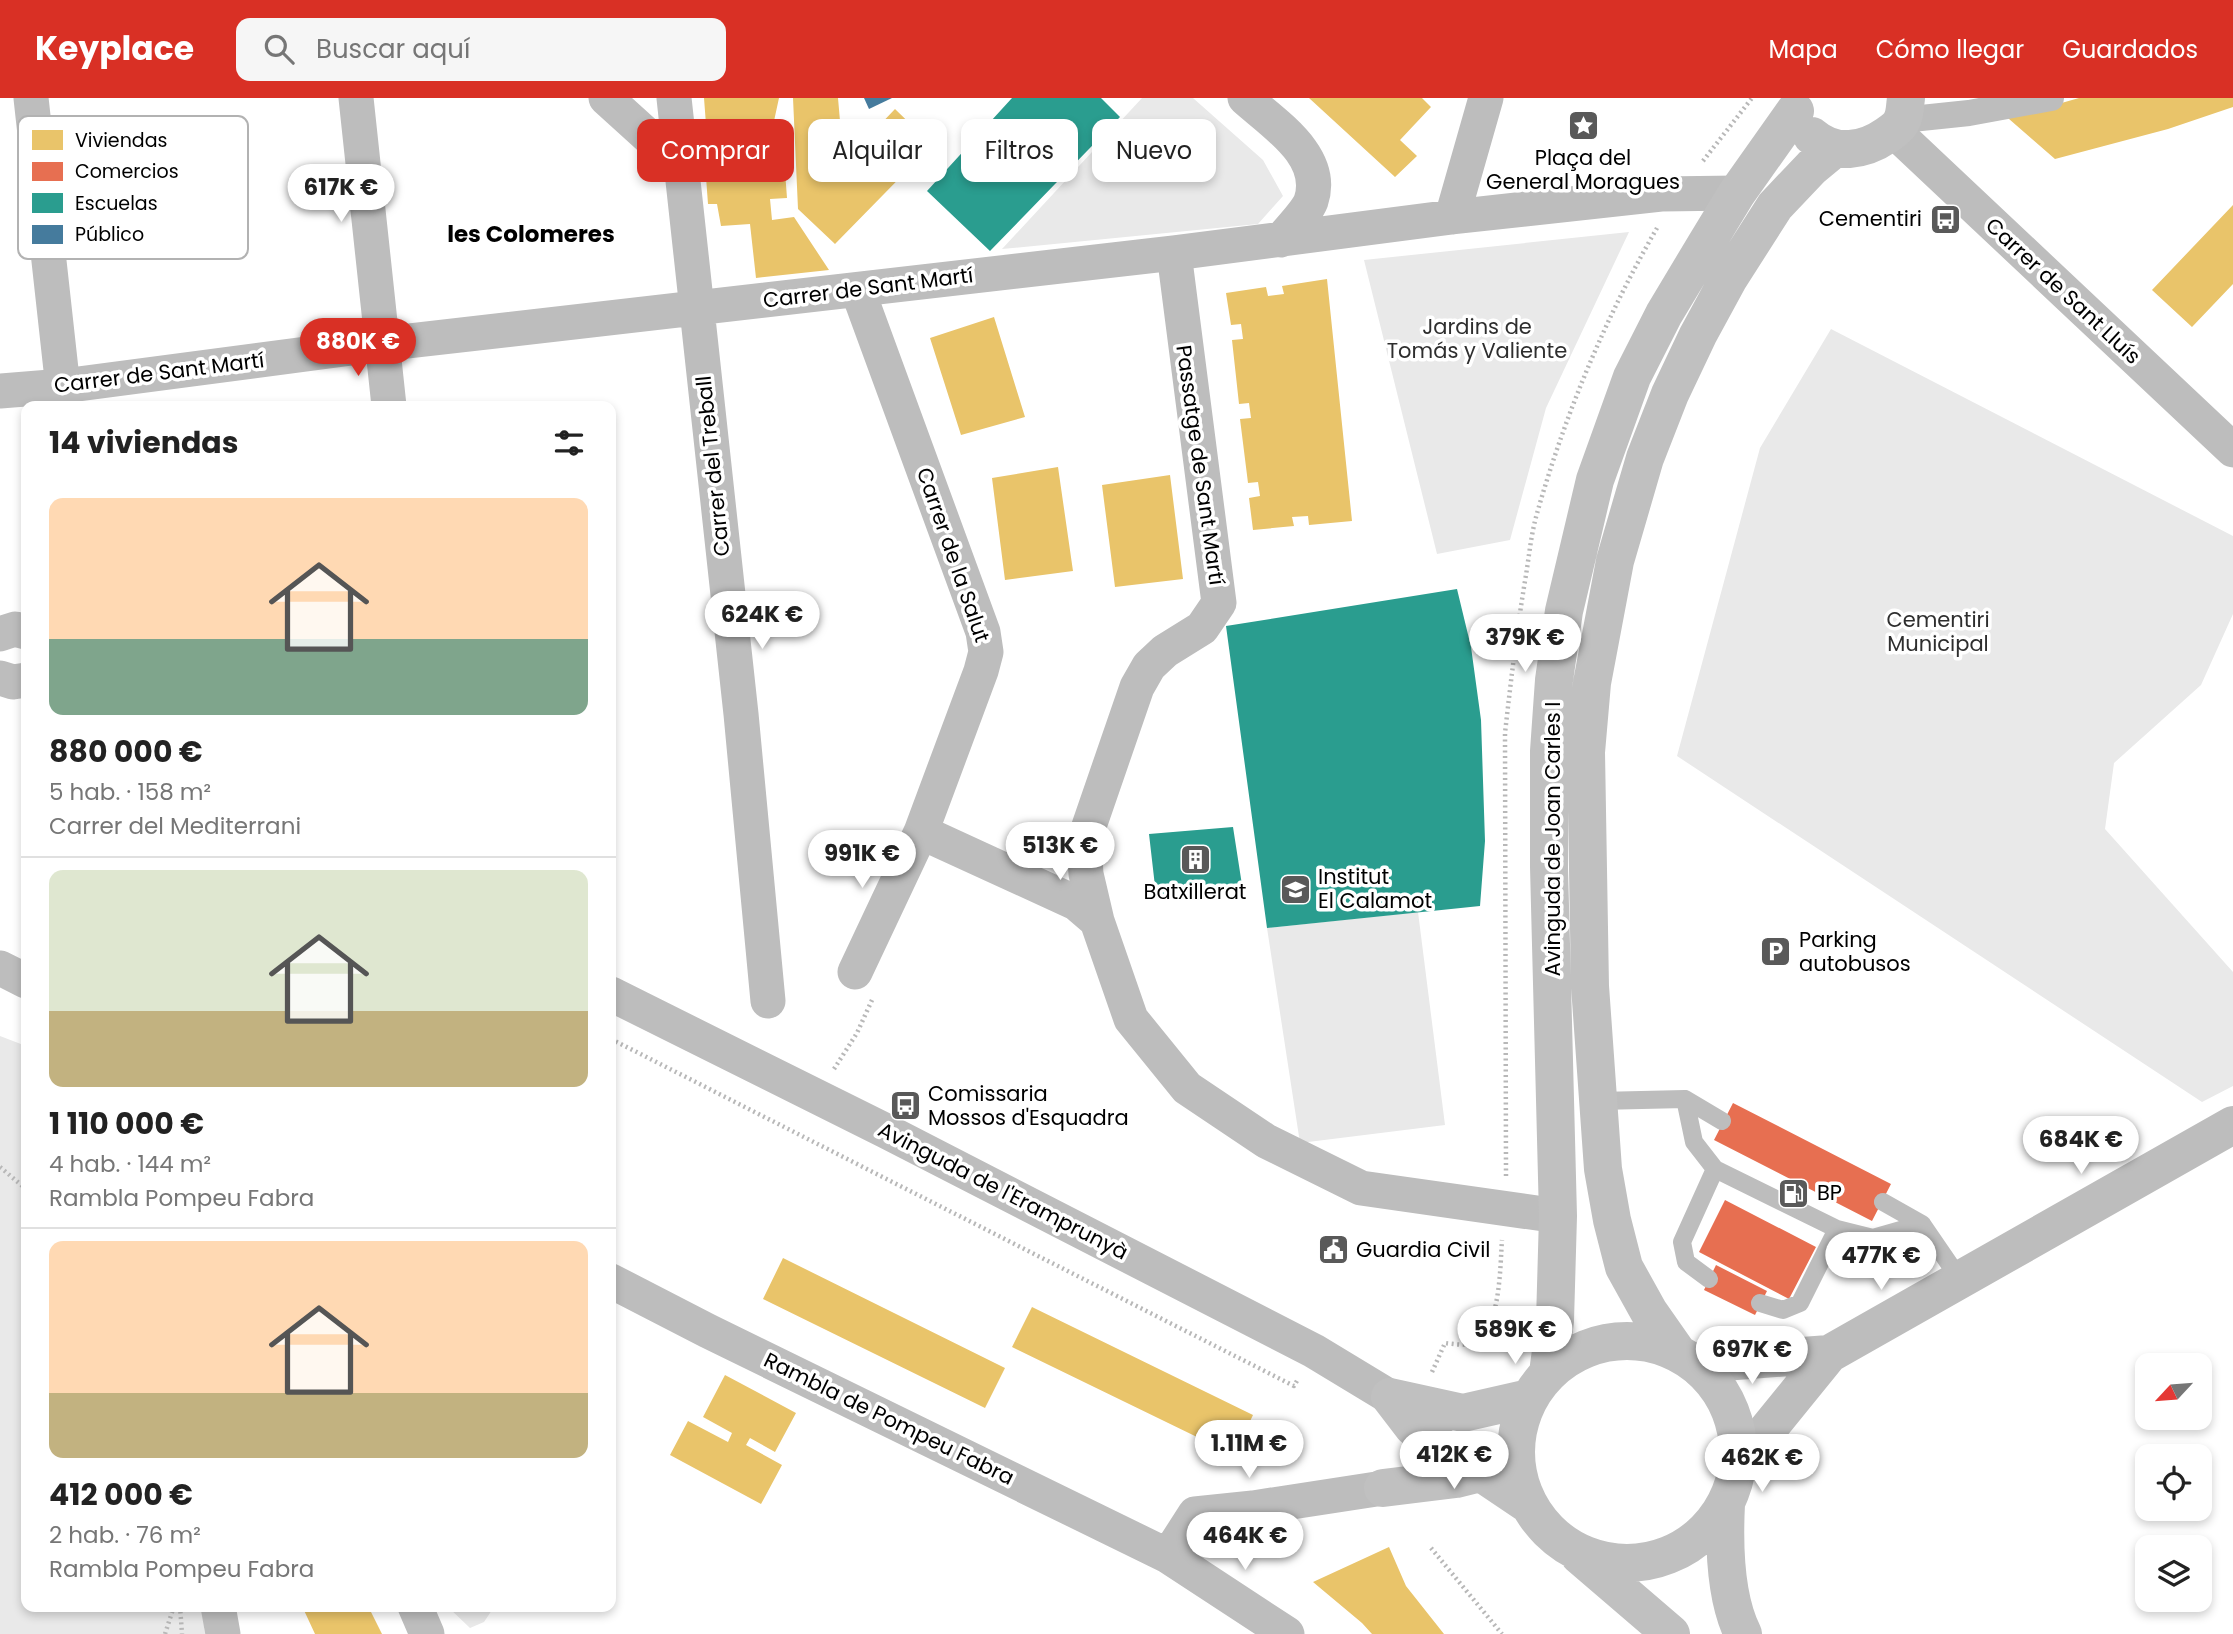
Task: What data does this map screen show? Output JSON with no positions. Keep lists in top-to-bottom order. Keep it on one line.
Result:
{"streets":{"main road":["Avinguda de Joan Carles I"],"street":["Carrer de Sant Martí","Carrer de Sant Lluís","Passatge de Sant Martí","Carrer del Treball","Carrer de la Salut","Avinguda de l'Eramprunyà","Rambla de Pompeu Fabra"]},"crossings":[["Carrer de Sant Martí","Passatge de Sant Martí"],["Carrer de Sant Martí","Carrer del Treball"],["Carrer de Sant Martí","Carrer de la Salut"],["Carrer de Sant Martí","Avinguda de Joan Carles I"],["Passatge de Sant Martí","Avinguda de Joan Carles I"]],"districts":["les Colomeres"],"parks":["Jardins de Tomás y Valiente","Cementiri Municipal"],"places":{"place":["Plaça del General Moragues"],"bus stop":["Cementiri","Comissaria Mossos d'Esquadra"],"building":["Batxillerat"],"school or university":["Institut El Calamot"],"parking":["Parking autobusos"],"fuel station":["BP"],"public building":["Guardia Civil"]},"legend":["Viviendas","Comercios","Escuelas","Público"],"north":"bottom left","page":{"header":"Keyplace","search":"Buscar aquí","nav":["Mapa","Cómo llegar","Guardados"],"chip":["Comprar","Alquilar","Filtros","Nuevo"],"price":["617K €","880K €","624K €","379K €","513K €","991K €","684K €","477K €","589K €","697K €","1.11M €","412K €","462K €","464K €"],"heading":"14 viviendas","list":[{"name":"880 000 €","note":"5 hab. · 158 m² · Carrer del Mediterrani"},{"name":"1 110 000 €","note":"4 hab. · 144 m² · Rambla Pompeu Fabra"},{"name":"412 000 €","note":"2 hab. · 76 m² · Rambla Pompeu Fabra"}]}}
